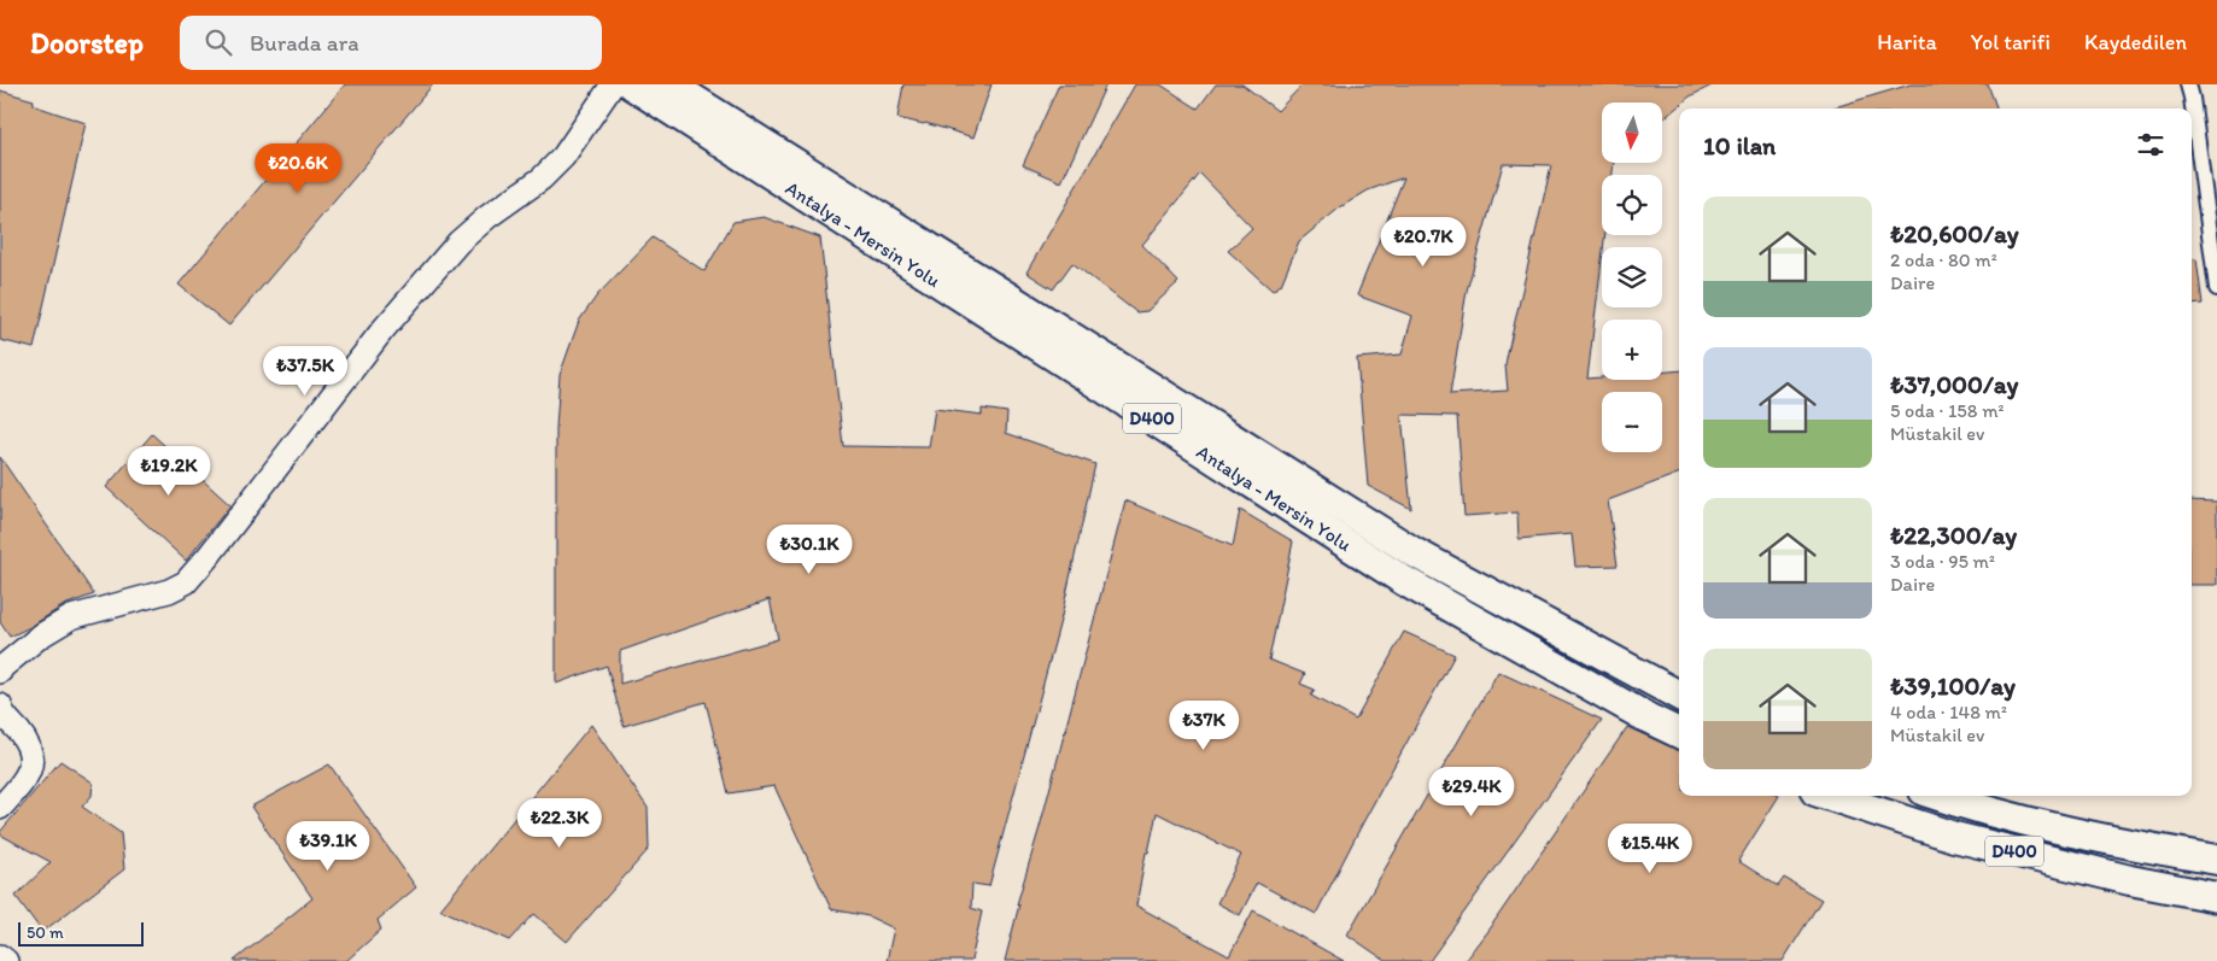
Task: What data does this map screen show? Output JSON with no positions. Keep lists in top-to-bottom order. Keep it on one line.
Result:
{"streets":{"highway":["Antalya - Mersin Yolu","D400"]},"scale_bar":"50 m","north":"bottom","page":{"header":"Doorstep","search":"Burada ara","nav":["Harita","Yol tarifi","Kaydedilen"],"map_buttons":["+","−"],"heading":"10 ilan","price":["₺20.6K","₺20.7K","₺37.5K","₺19.2K","₺30.1K","₺37K","₺29.4K","₺22.3K","₺39.1K","₺15.4K"],"list":[{"name":"₺20,600/ay","note":"2 oda · 80 m² · Daire"},{"name":"₺37,000/ay","note":"5 oda · 158 m² · Müstakil ev"},{"name":"₺22,300/ay","note":"3 oda · 95 m² · Daire"},{"name":"₺39,100/ay","note":"4 oda · 148 m² · Müstakil ev"}],"scale":"50 m"}}
